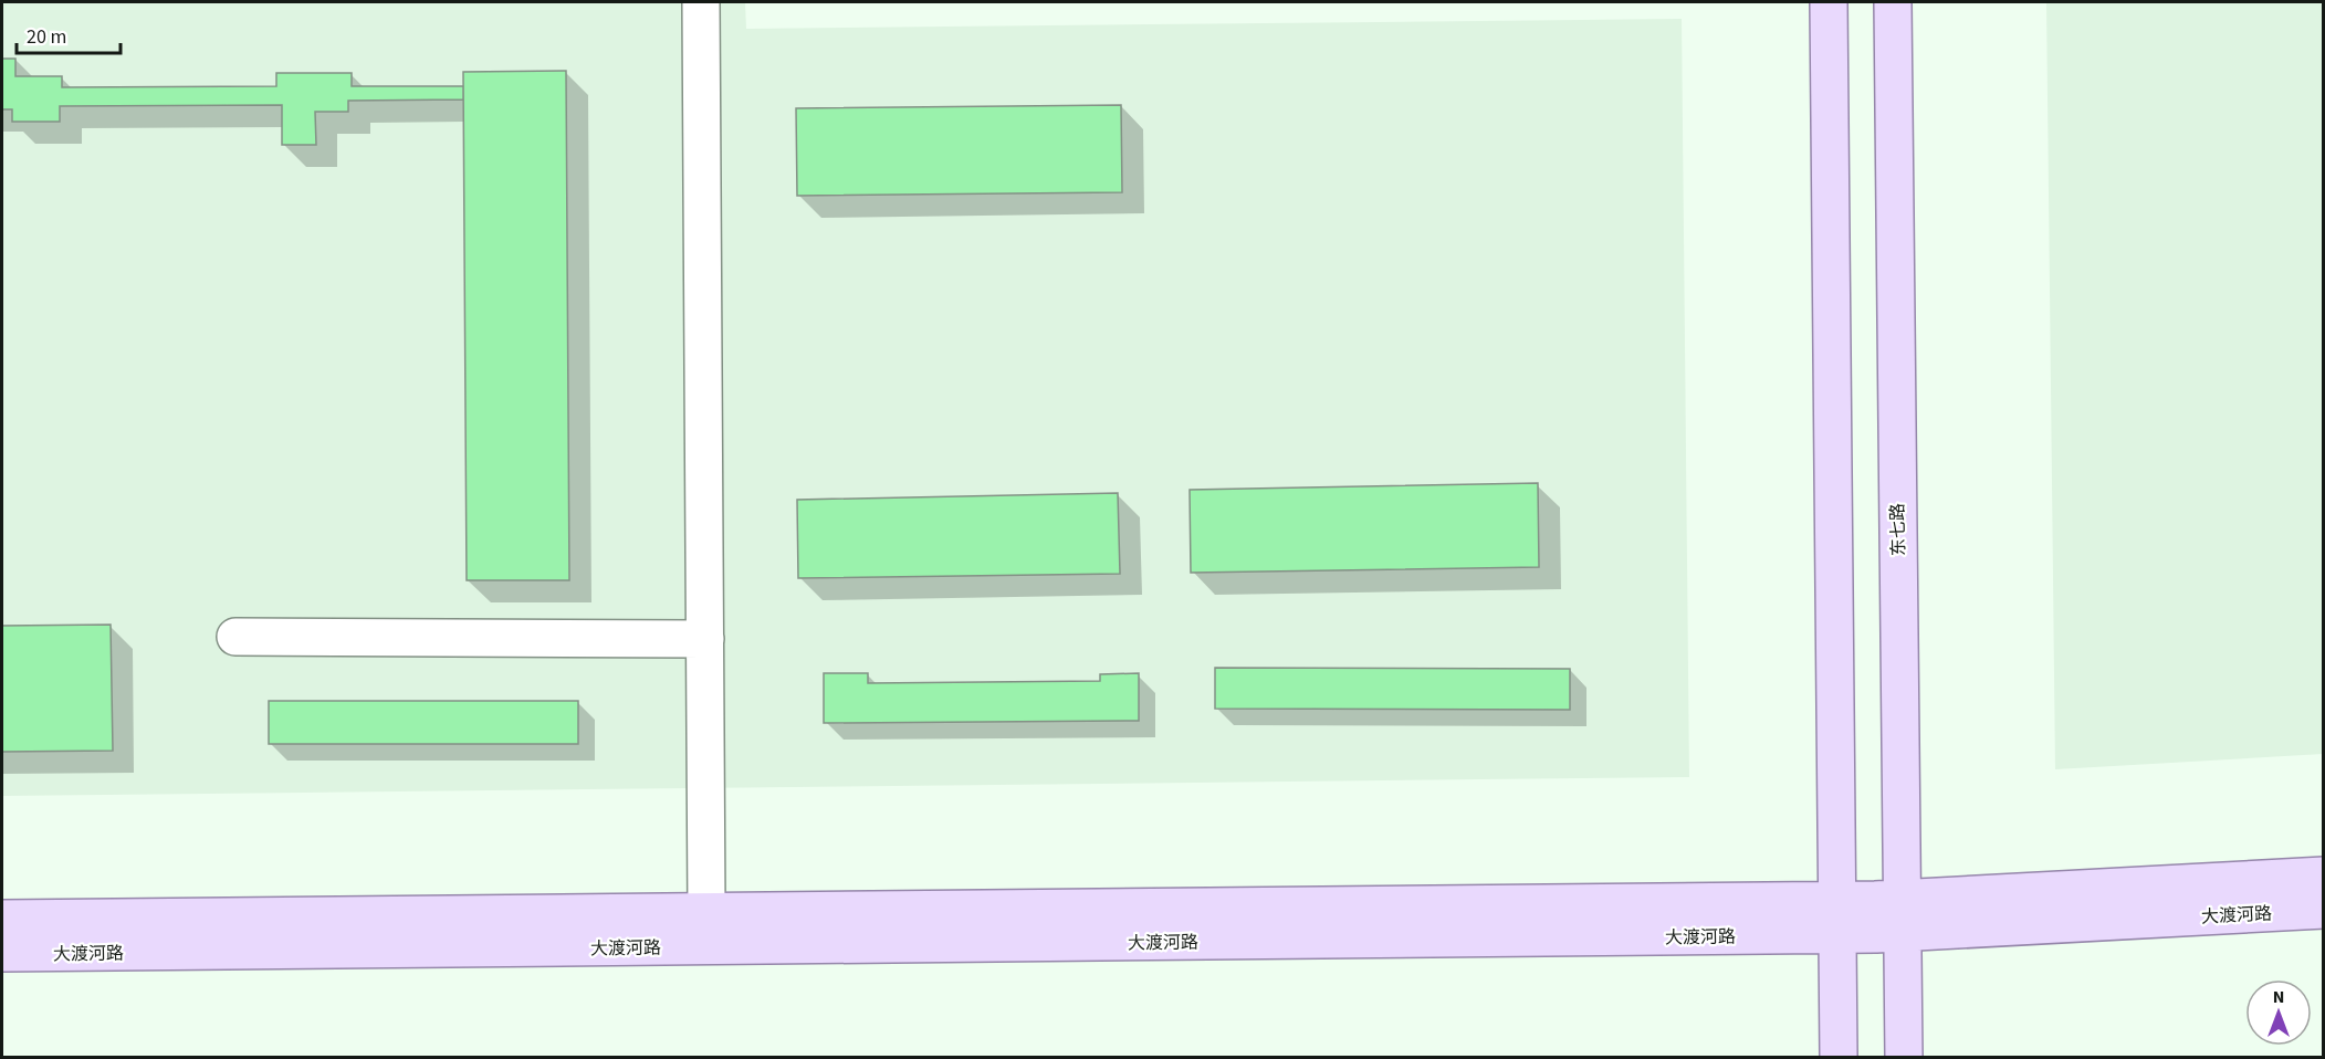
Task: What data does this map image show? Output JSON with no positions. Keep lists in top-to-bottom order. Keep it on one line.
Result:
{"streets":{"main road":["东七路","大渡河路"]},"crossings":[["东七路","大渡河路"]],"scale_bar":"20 m","north":"top"}
